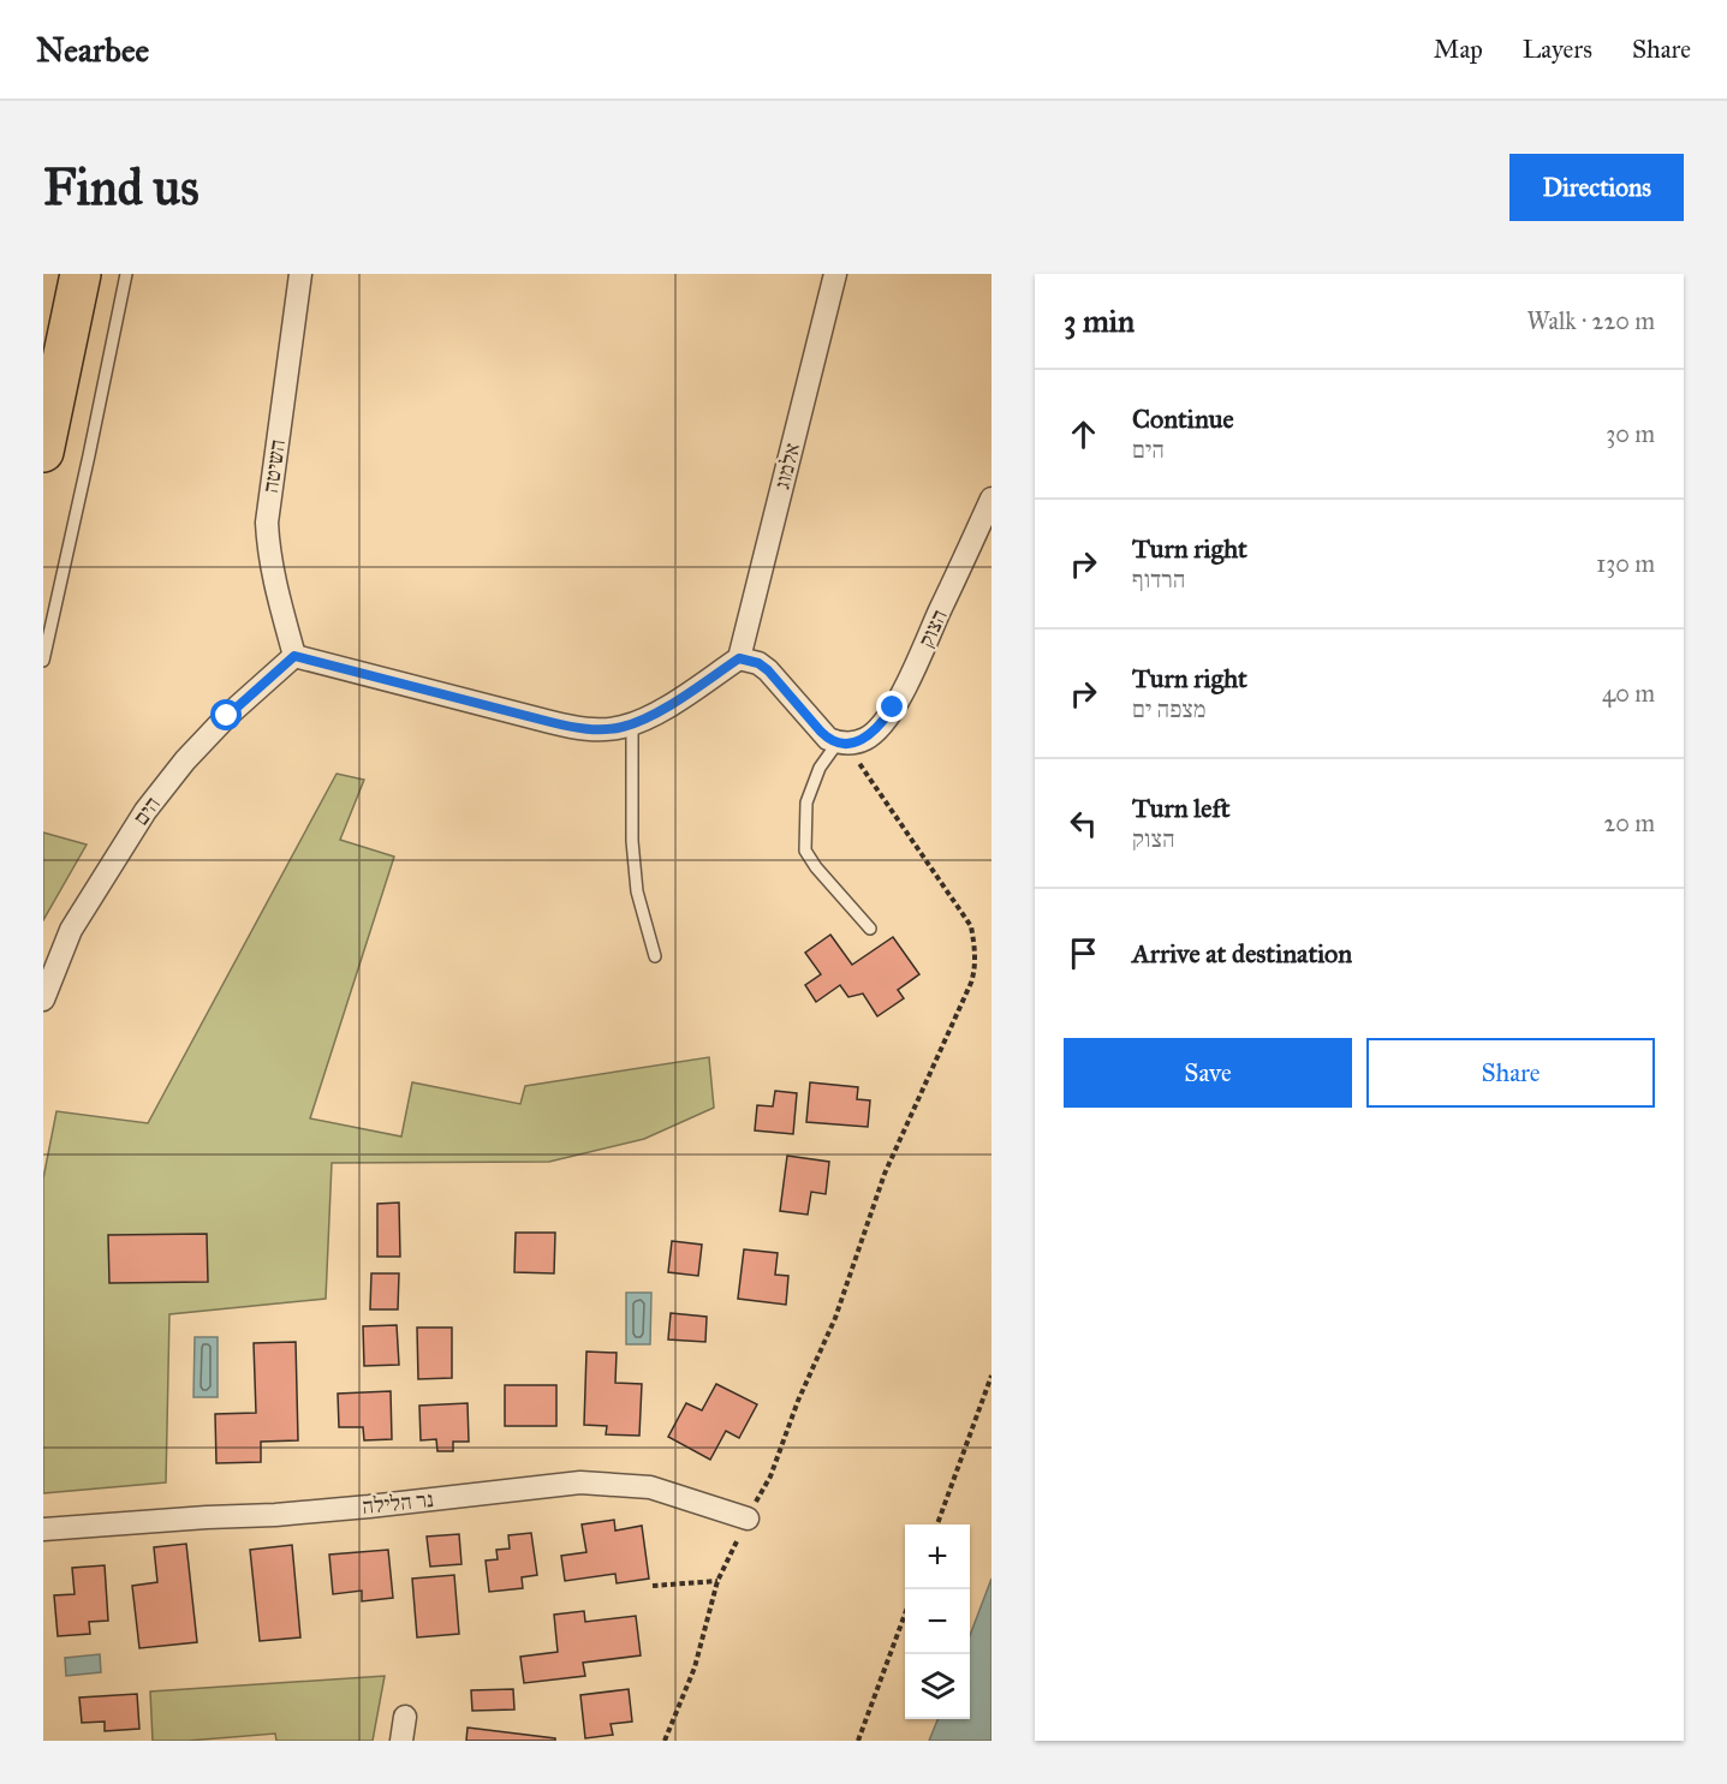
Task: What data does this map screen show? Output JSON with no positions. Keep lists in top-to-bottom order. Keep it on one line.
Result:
{"streets":{"street":["השיטה","אלמוג","הצוק","הים","נר הלילה"]},"crossings":[["השיטה","הים"]],"page":{"header":"Nearbee","nav":["Map","Layers","Share"],"buttons":["Directions",["Save","Share"]],"title":"Find us","heading":["3 min","Walk · 220 m"],"list":[["Continue","הים","30 m"],["Turn right","הרדוף","130 m"],["Turn right","מצפה ים","40 m"],["Turn left","הצוק","20 m"],"Arrive at destination"],"map_buttons":["+","−"]}}
